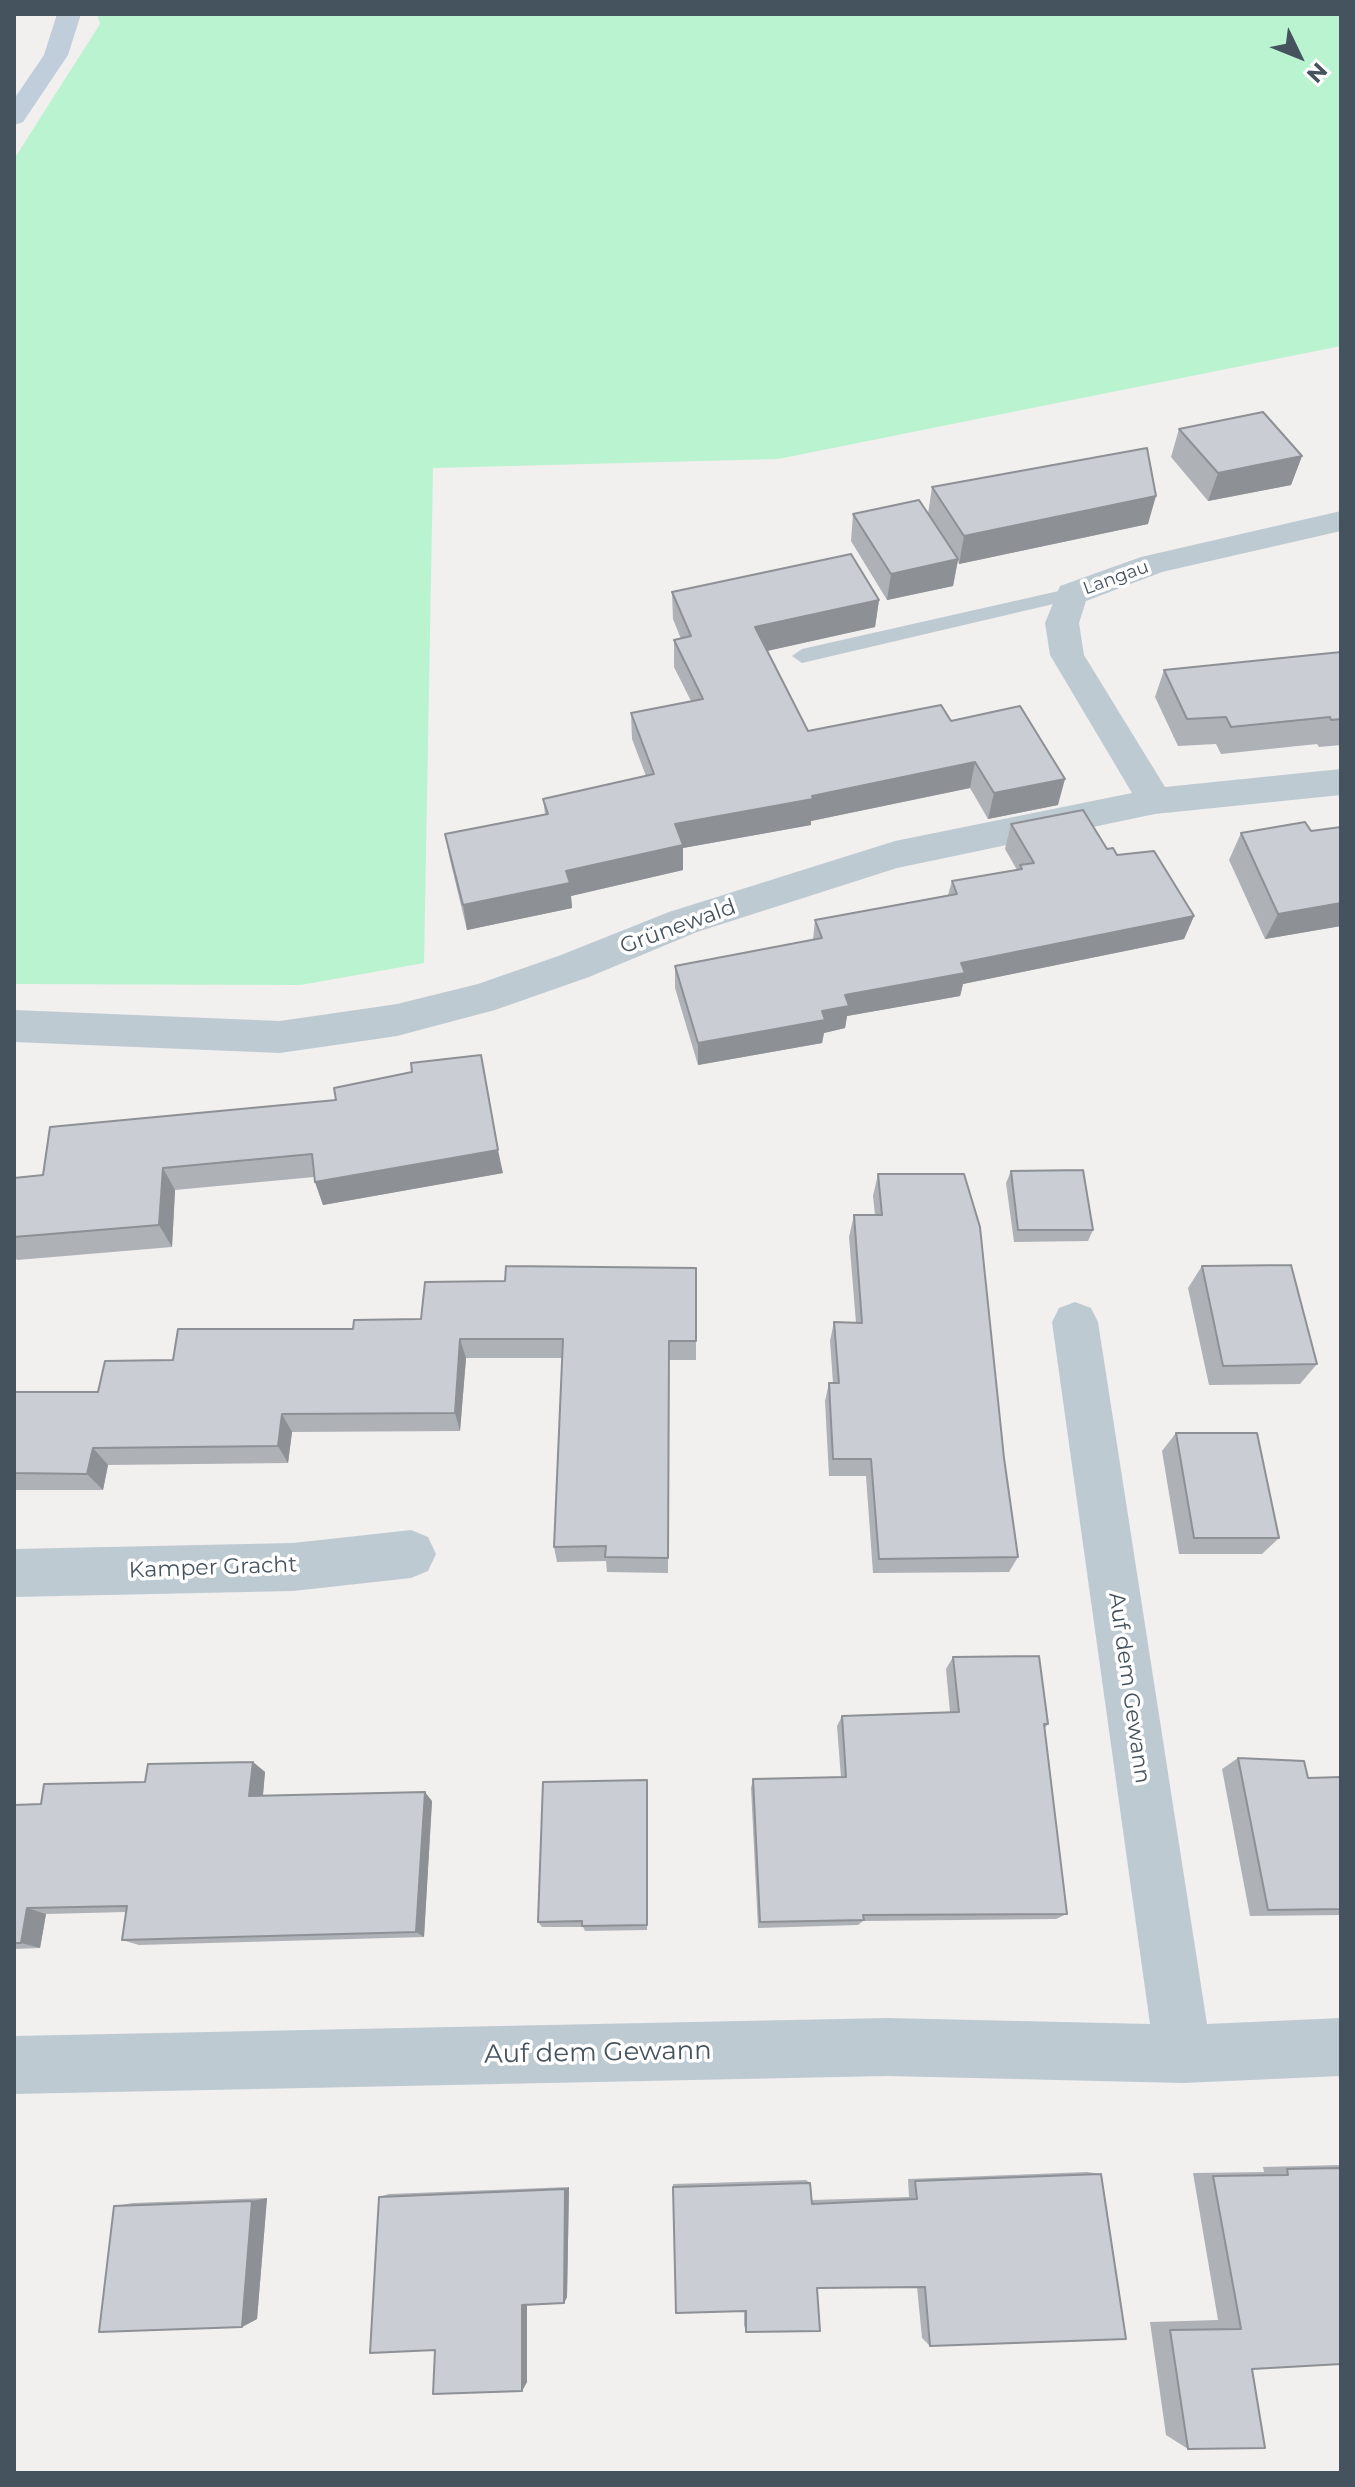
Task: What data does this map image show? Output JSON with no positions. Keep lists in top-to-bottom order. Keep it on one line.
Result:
{"streets":{"street":["Langau","Grünewald","Kamper Gracht","Auf dem Gewann"]},"crossings":[["Langau","Grünewald"]],"north":"bottom right"}
